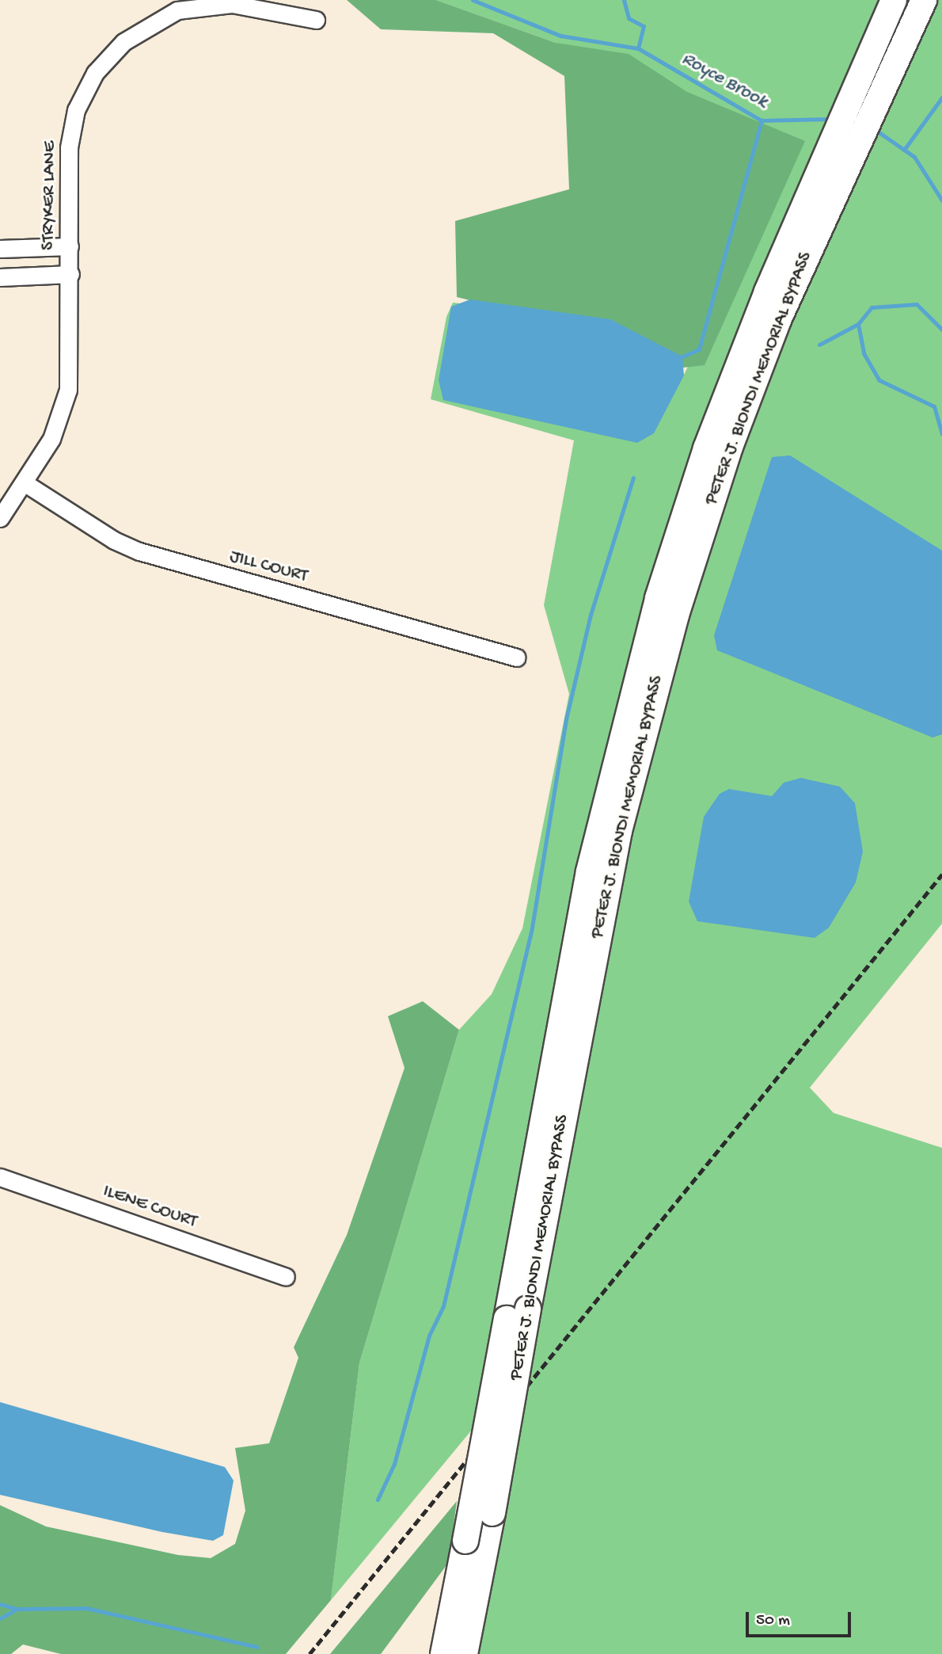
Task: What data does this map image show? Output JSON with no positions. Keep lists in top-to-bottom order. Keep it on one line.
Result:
{"streets":{"highway":["PETER J. BIONDI MEMORIAL BYPASS"],"street":["STRYKER LANE","JILL COURT","ILENE COURT"]},"crossings":[["STRYKER LANE","JILL COURT"]],"water":["Royce Brook"],"scale_bar":"50 m"}
